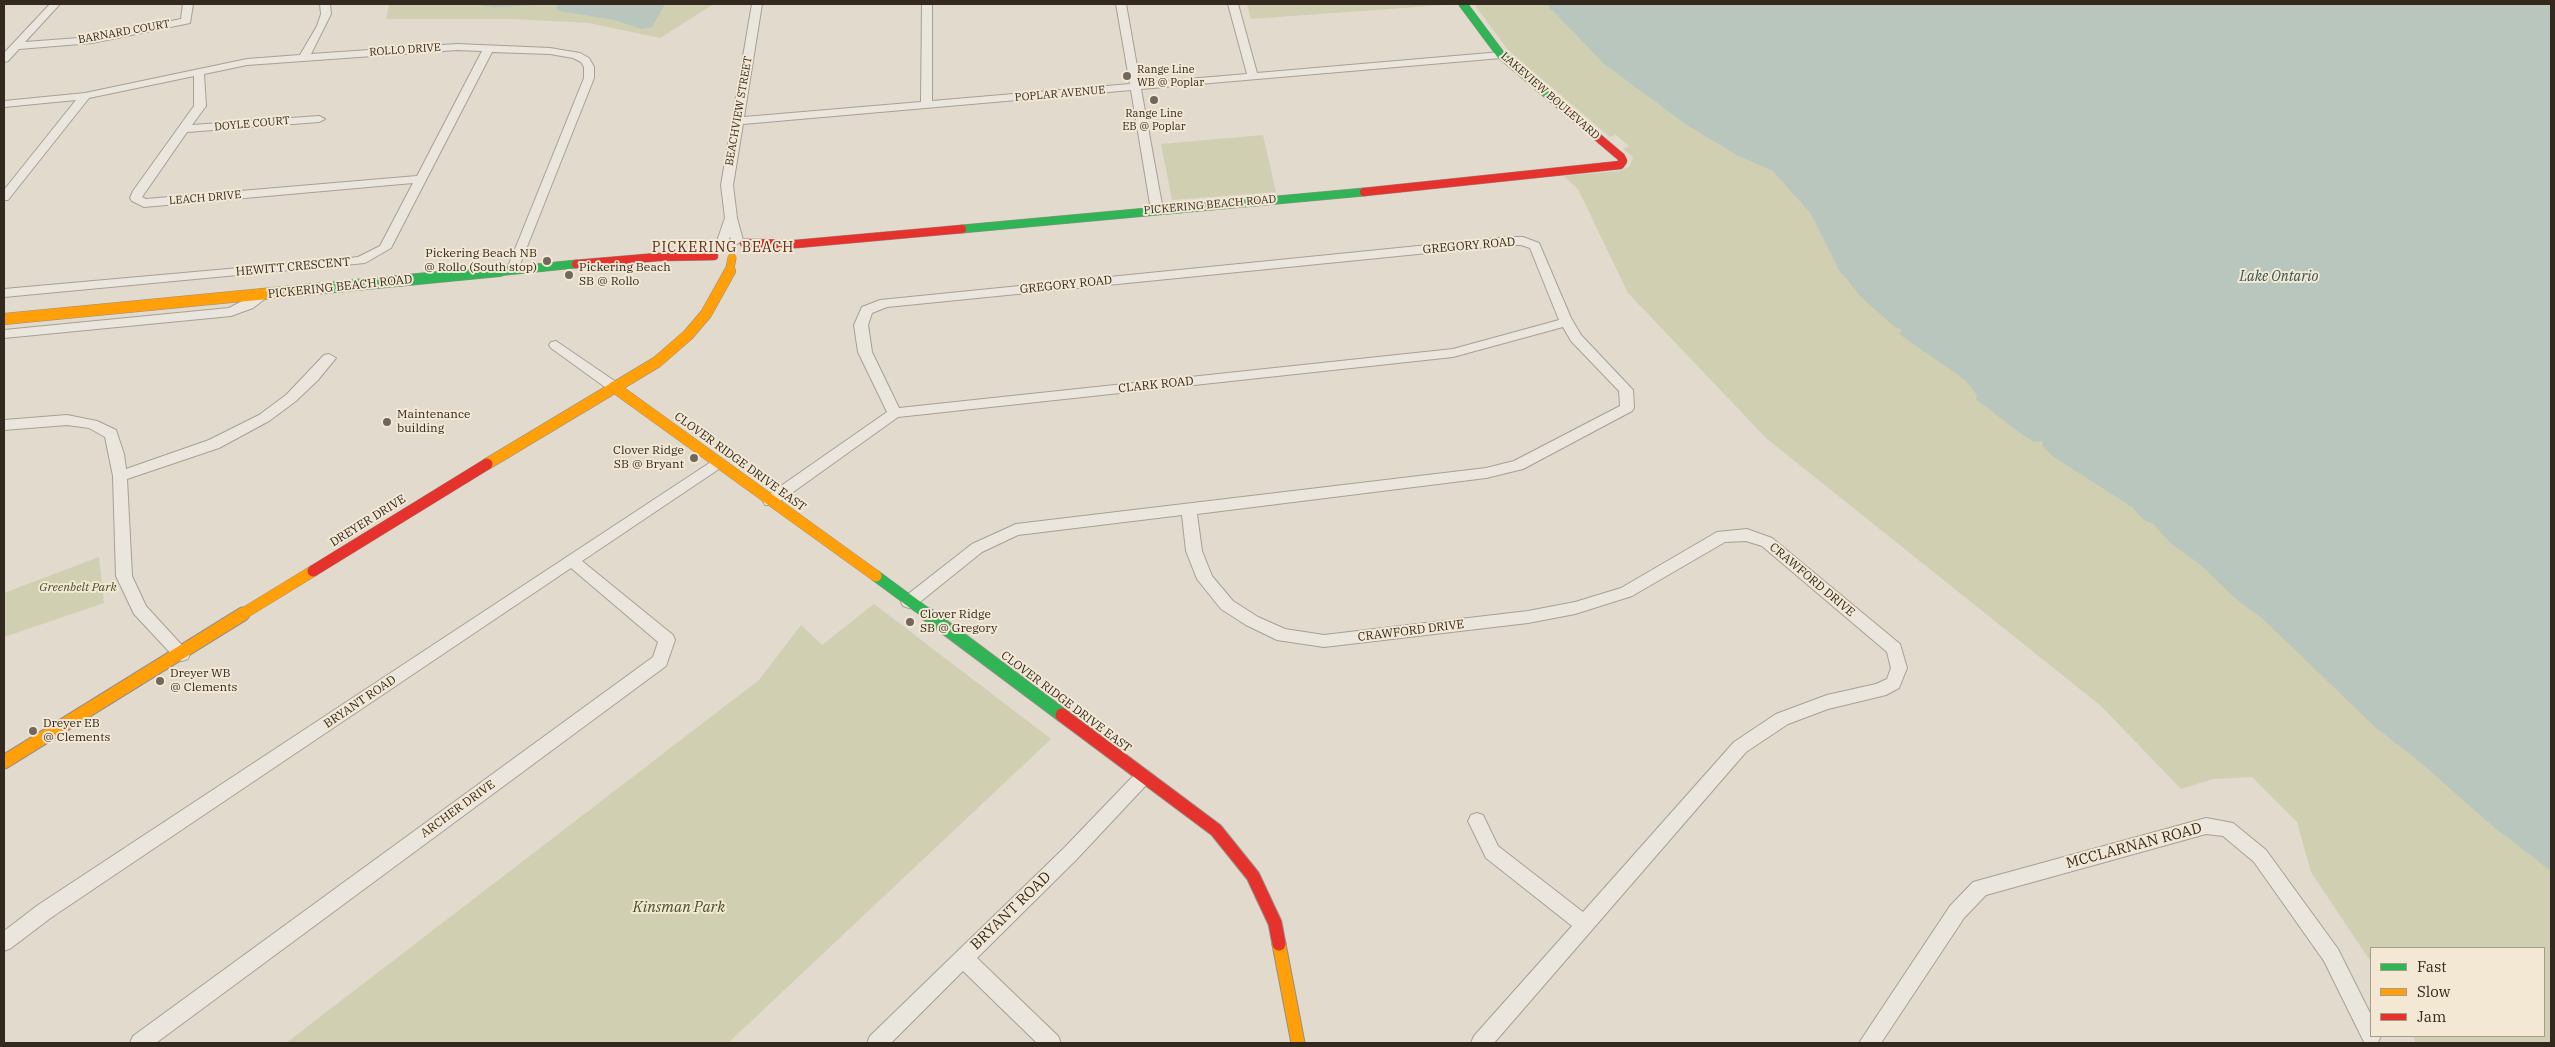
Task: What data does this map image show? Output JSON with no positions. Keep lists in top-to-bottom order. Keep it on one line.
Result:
{"streets":{"street":["BARNARD COURT","ROLLO DRIVE","POPLAR AVENUE","LAKEVIEW BOULEVARD","BEACHVIEW STREET","DOYLE COURT","LEACH DRIVE","PICKERING BEACH ROAD","GREGORY ROAD","HEWITT CRESCENT","CLARK ROAD","CLOVER RIDGE DRIVE EAST","DREYER DRIVE","CRAWFORD DRIVE","BRYANT ROAD","ARCHER DRIVE","MCCLARNAN ROAD"]},"crossings":[["ROLLO DRIVE","LEACH DRIVE"],["ROLLO DRIVE","PICKERING BEACH ROAD"],["ROLLO DRIVE","HEWITT CRESCENT"],["POPLAR AVENUE","LAKEVIEW BOULEVARD"],["POPLAR AVENUE","BEACHVIEW STREET"],["LAKEVIEW BOULEVARD","PICKERING BEACH ROAD"],["BEACHVIEW STREET","PICKERING BEACH ROAD"],["BEACHVIEW STREET","DREYER DRIVE"],["DOYLE COURT","LEACH DRIVE"],["LEACH DRIVE","HEWITT CRESCENT"],["PICKERING BEACH ROAD","DREYER DRIVE"],["GREGORY ROAD","CLARK ROAD"],["GREGORY ROAD","CLOVER RIDGE DRIVE EAST"],["GREGORY ROAD","CRAWFORD DRIVE"],["CLARK ROAD","CLOVER RIDGE DRIVE EAST"],["CLOVER RIDGE DRIVE EAST","DREYER DRIVE"],["CLOVER RIDGE DRIVE EAST","BRYANT ROAD"],["BRYANT ROAD","ARCHER DRIVE"]],"districts":["PICKERING BEACH"],"water":["Lake Ontario"],"parks":["Greenbelt Park","Kinsman Park"],"places":["Range Line WB @ Poplar","Range Line EB @ Poplar","Pickering Beach NB @ Rollo (South stop)","Pickering Beach SB @ Rollo","Maintenance building","Clover Ridge SB @ Bryant","Clover Ridge SB @ Gregory","Dreyer WB @ Clements","Dreyer EB @ Clements"],"legend":["Fast","Slow","Jam"]}
